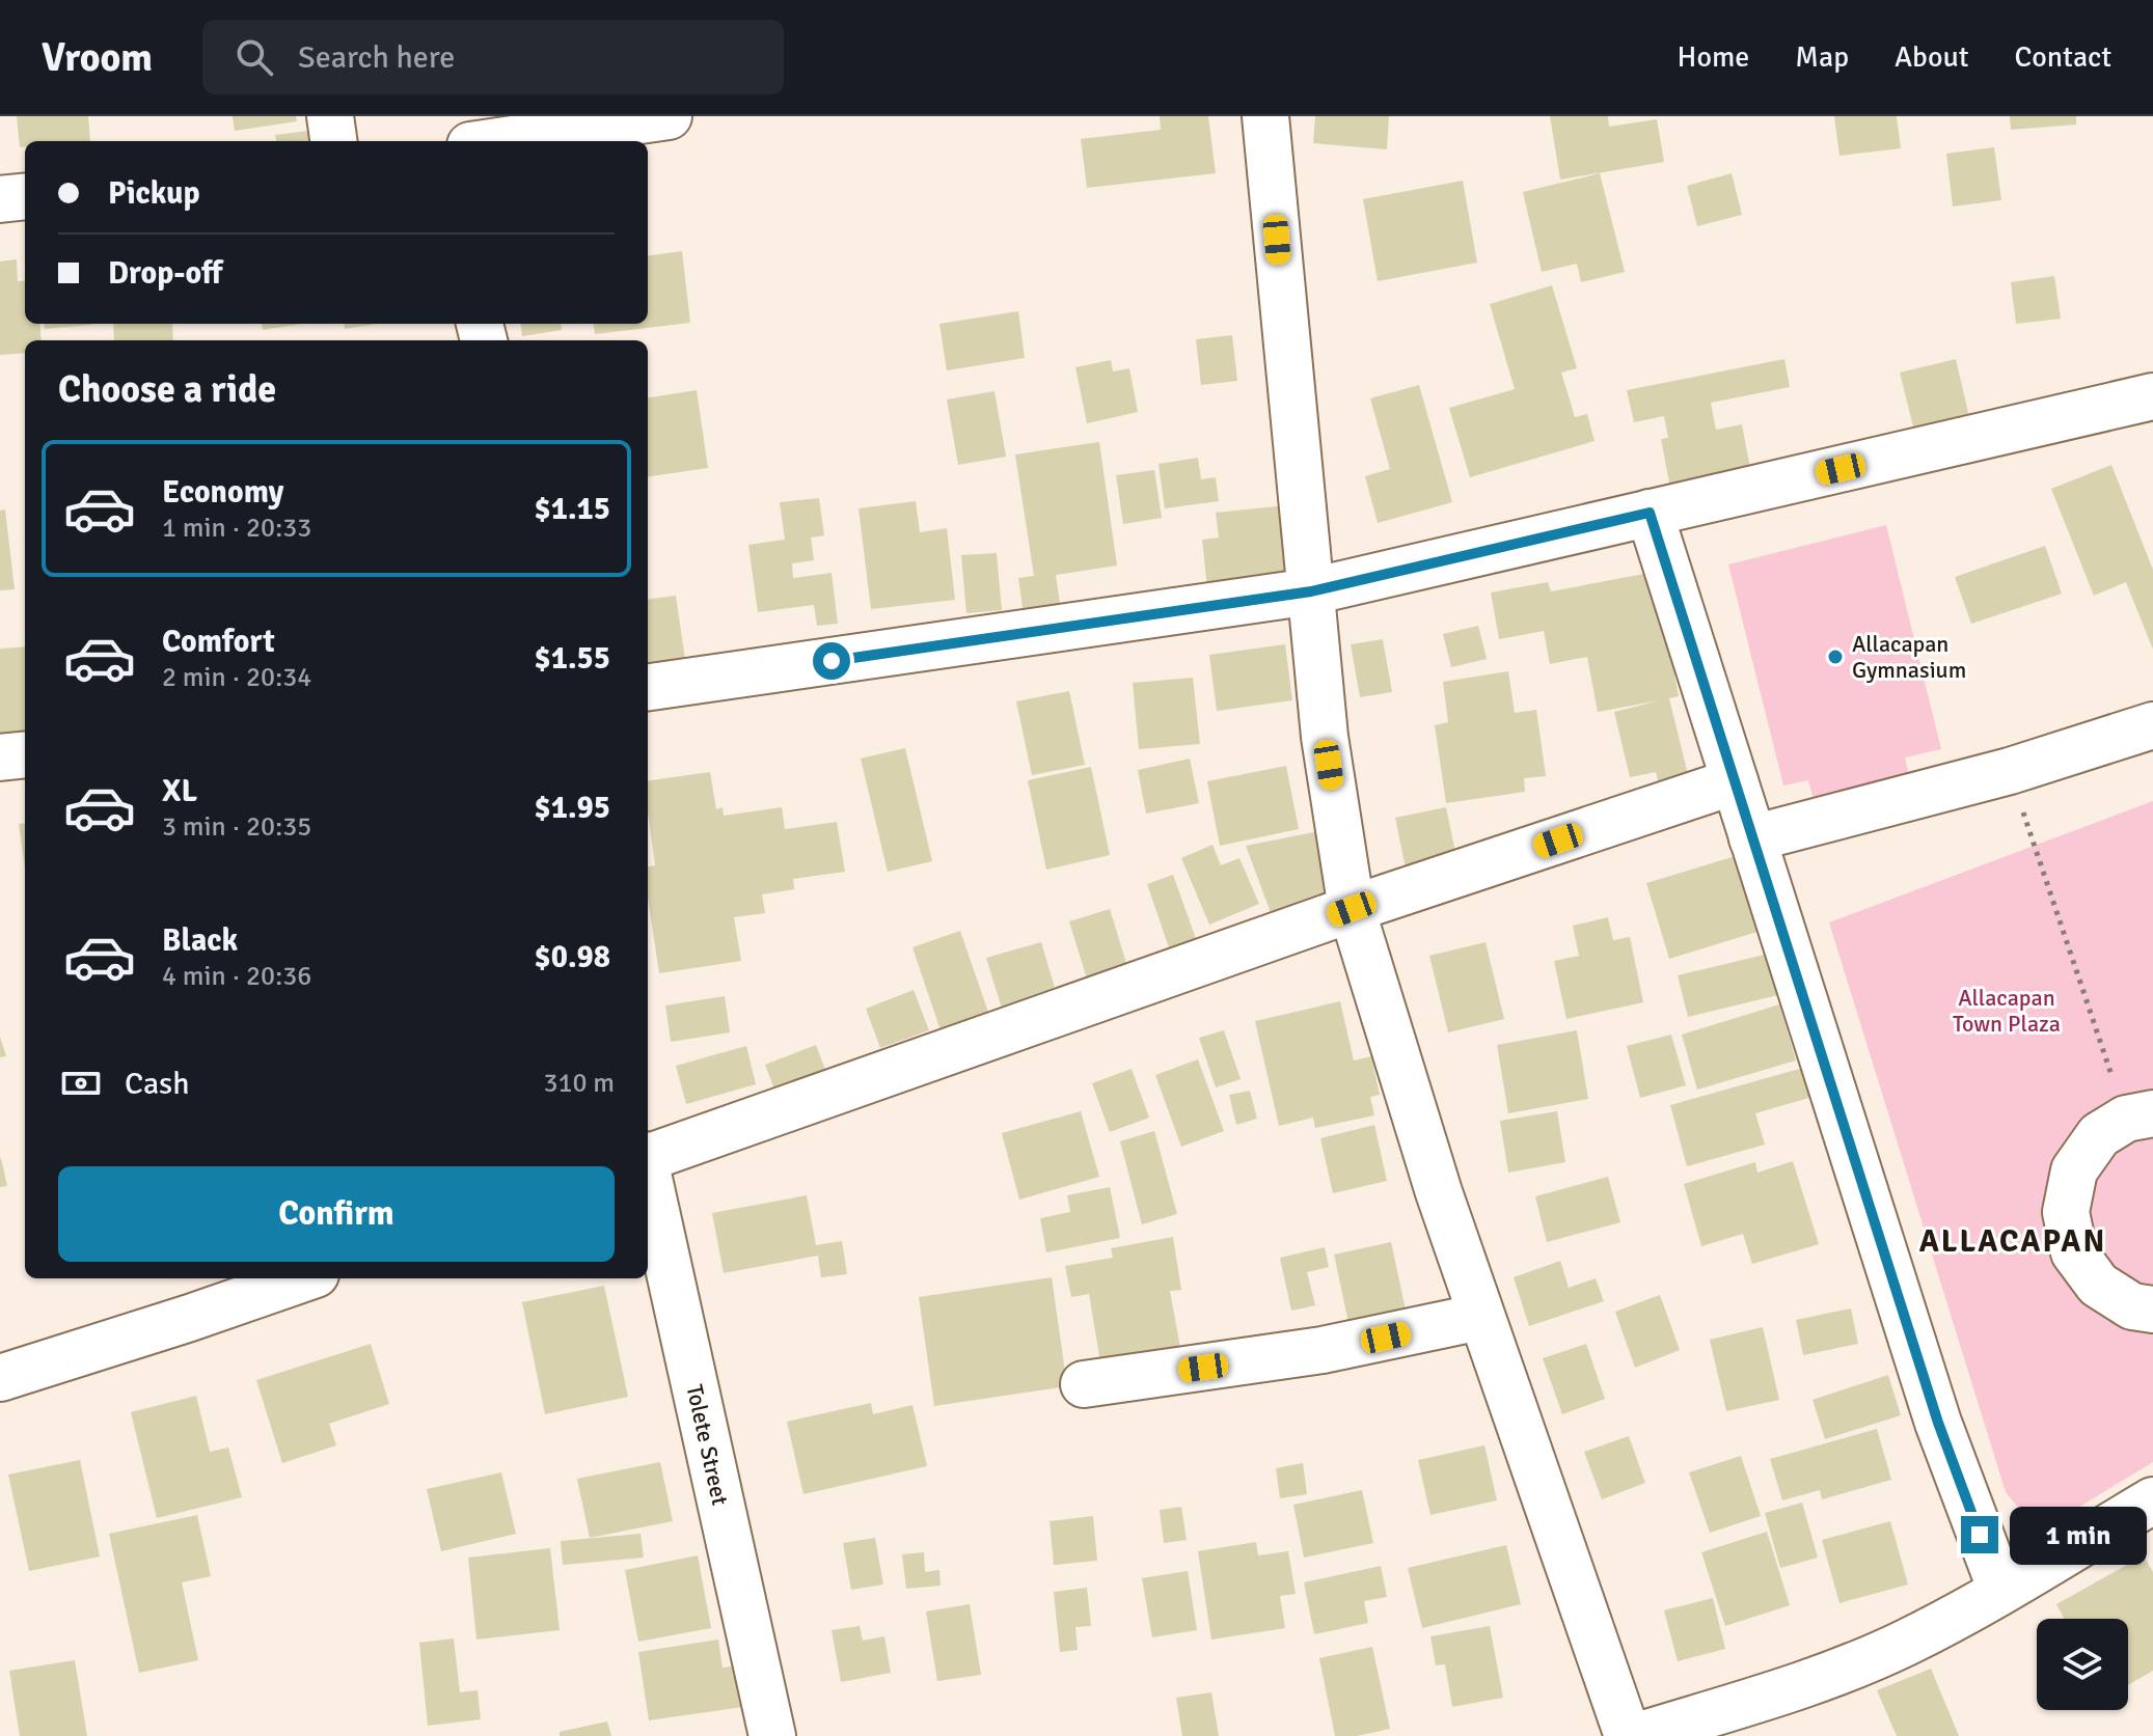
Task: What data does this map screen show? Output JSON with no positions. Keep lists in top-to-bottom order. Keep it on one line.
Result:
{"streets":{"street":["Tolete Street"]},"districts":["ALLACAPAN"],"parks":["Allacapan Town Plaza"],"places":["Allacapan Gymnasium"],"page":{"header":"Vroom","search":"Search here","nav":["Home","Map","About","Contact"],"banner":["Pickup","Drop-off"],"heading":"Choose a ride","list":[{"name":"Economy","note":"1 min · 20:33","value":"$1.15"},{"name":"Comfort","note":"2 min · 20:34","value":"$1.55"},{"name":"XL","note":"3 min · 20:35","value":"$1.95"},{"name":"Black","note":"4 min · 20:36","value":"$0.98"}],"pay":["Cash","310 m"],"buttons":"Confirm","bubble":"1 min"}}
